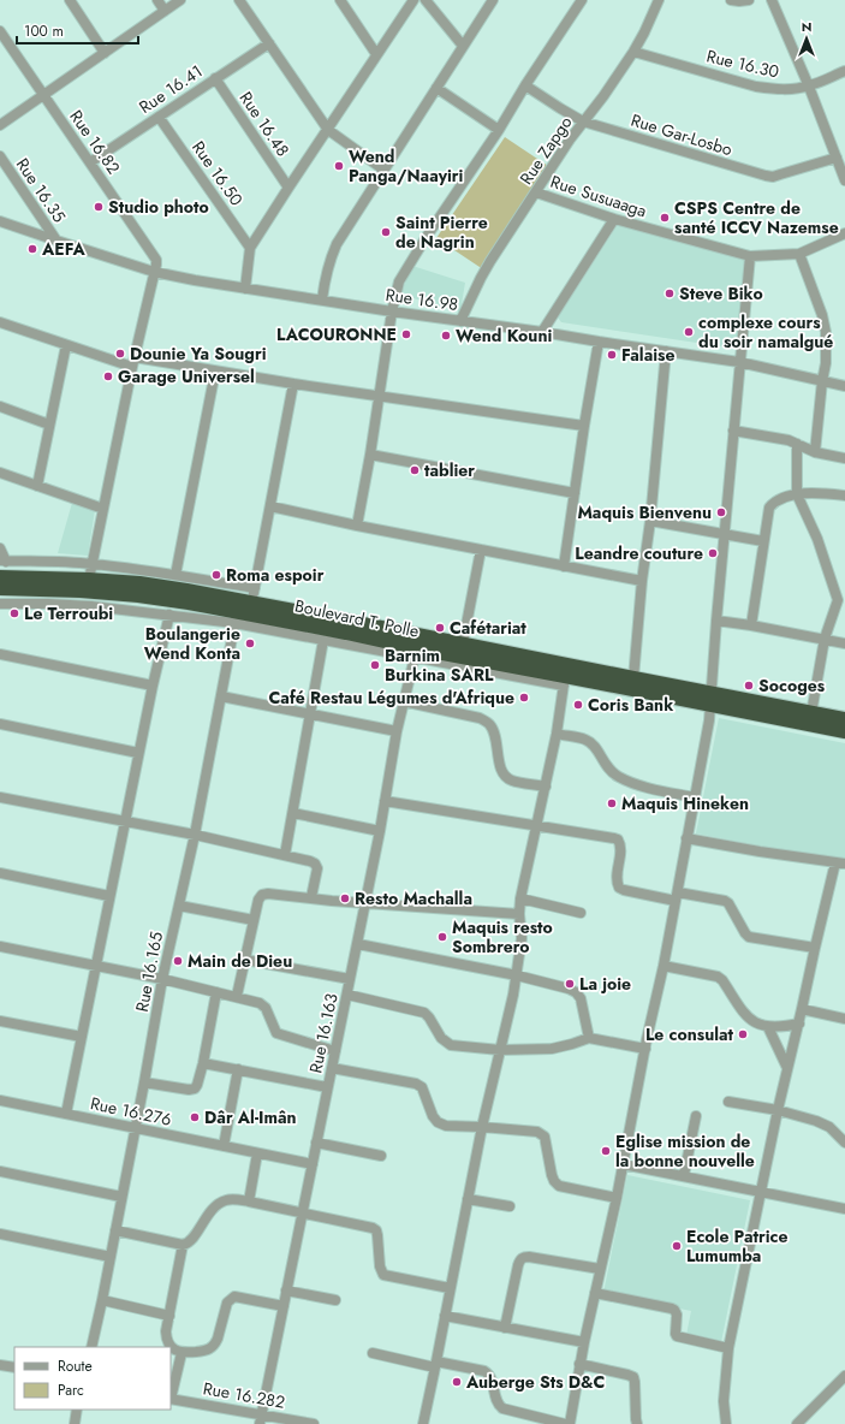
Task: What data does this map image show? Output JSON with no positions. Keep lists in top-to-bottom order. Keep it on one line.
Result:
{"streets":{"highway":["Boulevard T. Polle"],"street":["Rue 16.30","Rue 16.41","Rue 16.48","Rue Gar-Losbo","Rue 16.82","Rue Zapgo","Rue 16.50","Rue 16.35","Rue Susuaaga","Rue 16.98","Rue 16.165","Rue 16.163","Rue 16.276","Rue 16.282"]},"crossings":[["Rue 16.30","Rue Zapgo"],["Rue 16.41","Rue 16.48"],["Rue 16.41","Rue 16.82"],["Rue 16.41","Rue 16.50"],["Rue Gar-Losbo","Rue Zapgo"],["Rue 16.82","Rue 16.98"],["Rue Zapgo","Rue Susuaaga"],["Rue Zapgo","Rue 16.98"],["Rue 16.35","Rue 16.98"],["Boulevard T. Polle","Rue 16.165"],["Boulevard T. Polle","Rue 16.163"],["Rue 16.165","Rue 16.276"],["Rue 16.163","Rue 16.276"],["Rue 16.163","Rue 16.282"]],"places":["Wend Panga/Naayiri","Studio photo","CSPS Centre de santé ICCV Nazemse","Saint Pierre de Nagrin","AEFA","Steve Biko","complexe cours du soir namalgué","LACOURONNE","Wend Kouni","Dounie Ya Sougri","Falaise","Garage Universel","tablier","Maquis Bienvenu","Leandre couture","Roma espoir","Le Terroubi","Cafétariat","Boulangerie Wend Konta","Barnim Burkina SARL","Socoges","Café Restau Légumes d'Afrique","Coris Bank","Maquis Hineken","Resto Machalla","Maquis resto Sombrero","Main de Dieu","La joie","Le consulat","Dâr Al-Imân","Eglise mission de la bonne nouvelle","Ecole Patrice Lumumba","Auberge Sts D&C"],"legend":["Route","Parc"],"scale_bar":"100 m","north":"top"}
